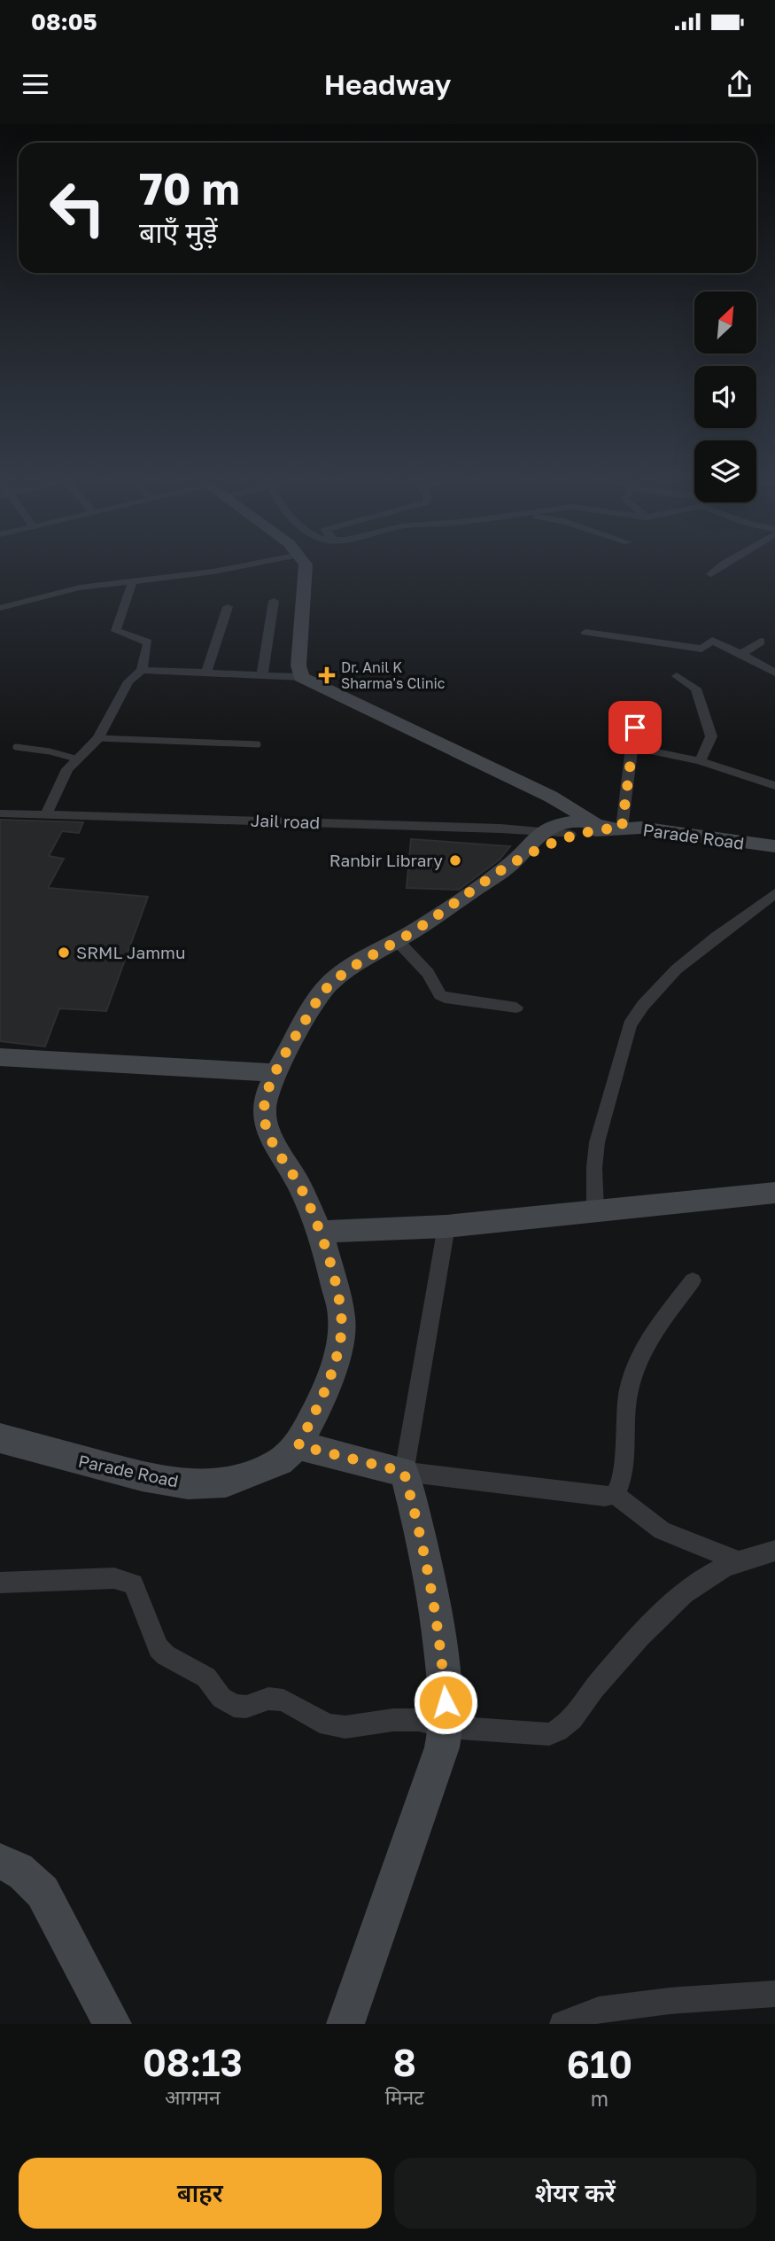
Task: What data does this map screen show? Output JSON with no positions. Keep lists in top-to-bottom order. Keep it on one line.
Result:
{"streets":{"main road":["Parade Road"],"street":["Jail road"]},"crossings":[["Jail road","Parade Road"]],"places":{"health":["Dr. Anil K Sharma's Clinic"],"other":["Ranbir Library","SRML Jammu"]},"north":"top right","page":{"status":"08:05","header":"Headway","turn":["70 m","बाएँ मुड़ें"],"eta":["08:13","आगमन","8","मिनट","610","m"],"buttons":["बाहर","शेयर करें"]}}
